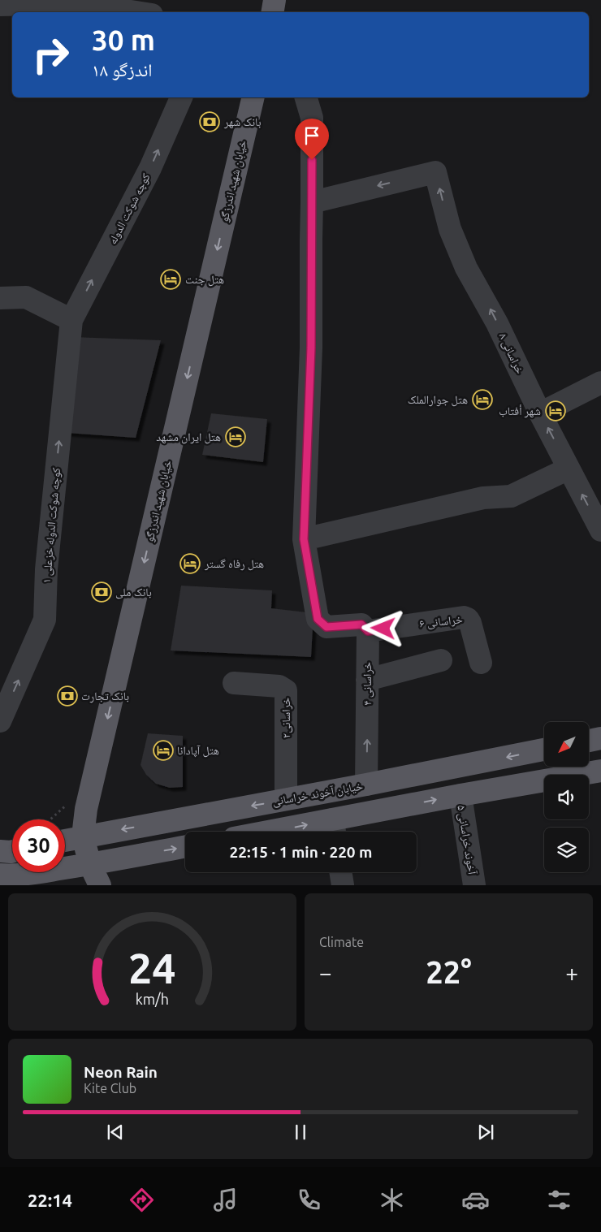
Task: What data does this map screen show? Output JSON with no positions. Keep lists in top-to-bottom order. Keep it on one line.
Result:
{"streets":{"main road":["خیابان شهید اندرزگو","خیابان آخوند خراسانی"],"street":["کوچه شوکت الدوله","خراسانی ۸","کوچه شوکت الدوله خزعلی ۱","خراسانی ۶","خراسانی ۴","خراسانی۲","آخوند خراسانی ۵"]},"crossings":[["خیابان شهید اندرزگو","خیابان آخوند خراسانی"],["کوچه شوکت الدوله","کوچه شوکت الدوله خزعلی ۱"],["خراسانی ۶","خراسانی ۴"],["خراسانی ۴","خیابان آخوند خراسانی"],["خراسانی۲","خیابان آخوند خراسانی"]],"one_way":["خیابان شهید اندرزگو","خراسانی ۸","کوچه شوکت الدوله خزعلی ۱","خراسانی ۴"],"places":{"bank":["بانک شهر","بانک ملی","بانک تجارت"],"hotel":["هتل جنت","هتل جوارالملک","شهر أفتاب","هتل ایران مشهد","هتل رفاه گستر","هتل آپادانا"]},"north":"bottom left","page":{"turn":["30 m","اندزگو ۱۸"],"limit":"30","trip":"22:15 · 1 min · 220 m","tile":"Climate","heat":["−","22°","+"],"song":["Neon Rain","Kite Club"],"tabs":"22:14","gauge":["24","km/h"]}}
